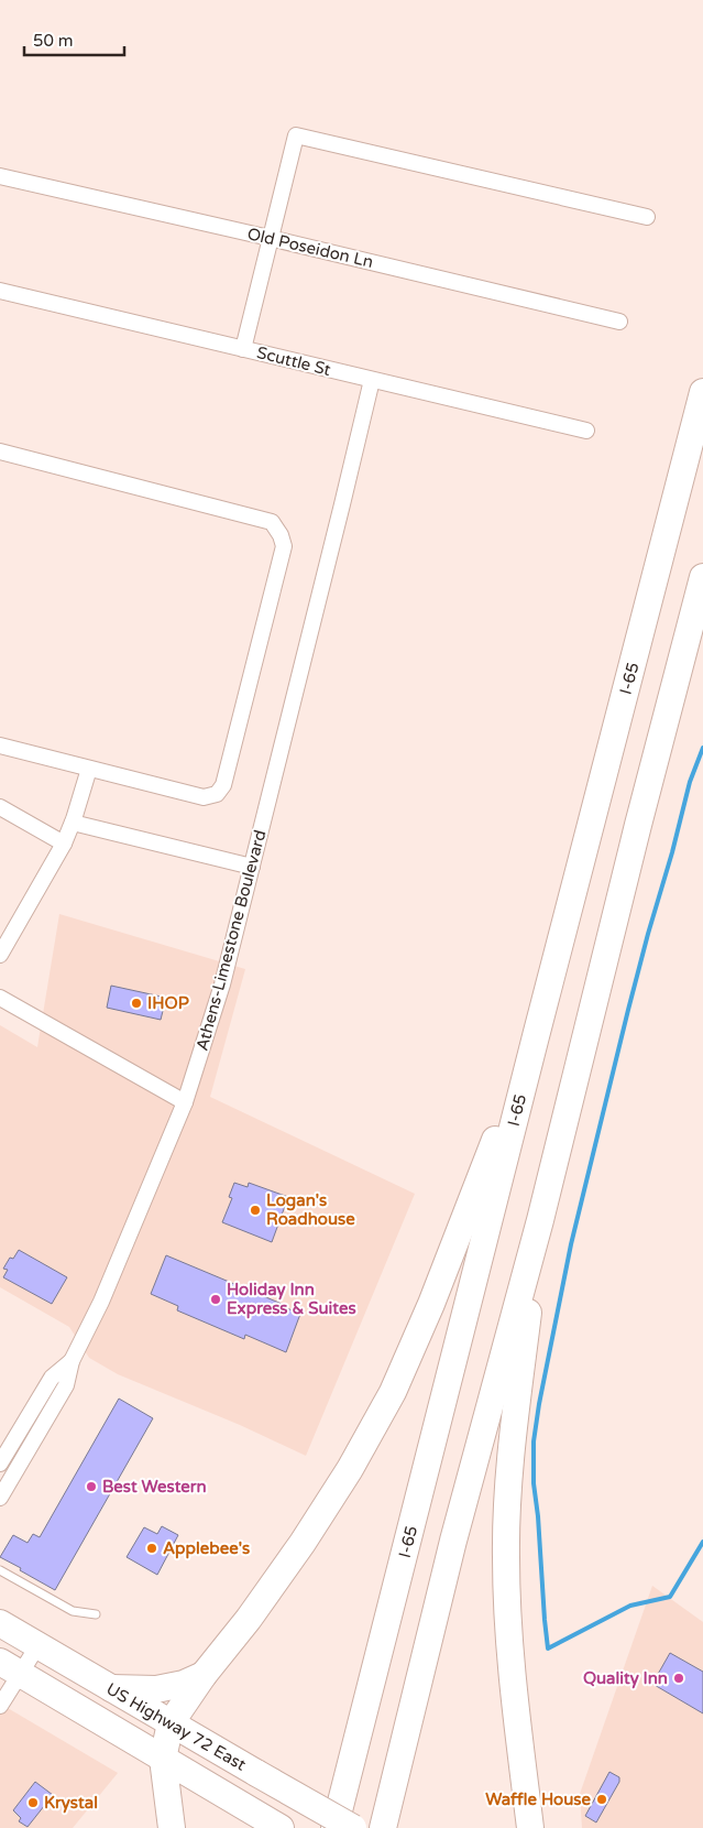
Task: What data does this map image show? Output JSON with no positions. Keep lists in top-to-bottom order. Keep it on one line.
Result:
{"streets":{"highway":["I-65","US Highway 72 East"],"street":["Old Poseidon Ln","Scuttle St","Athens-Limestone Boulevard"]},"crossings":[["Scuttle St","Athens-Limestone Boulevard"]],"places":["IHOP","Logan's Roadhouse","Holiday Inn Express & Suites","Best Western","Applebee's","Quality Inn","Waffle House","Krystal"],"scale_bar":"50 m"}
